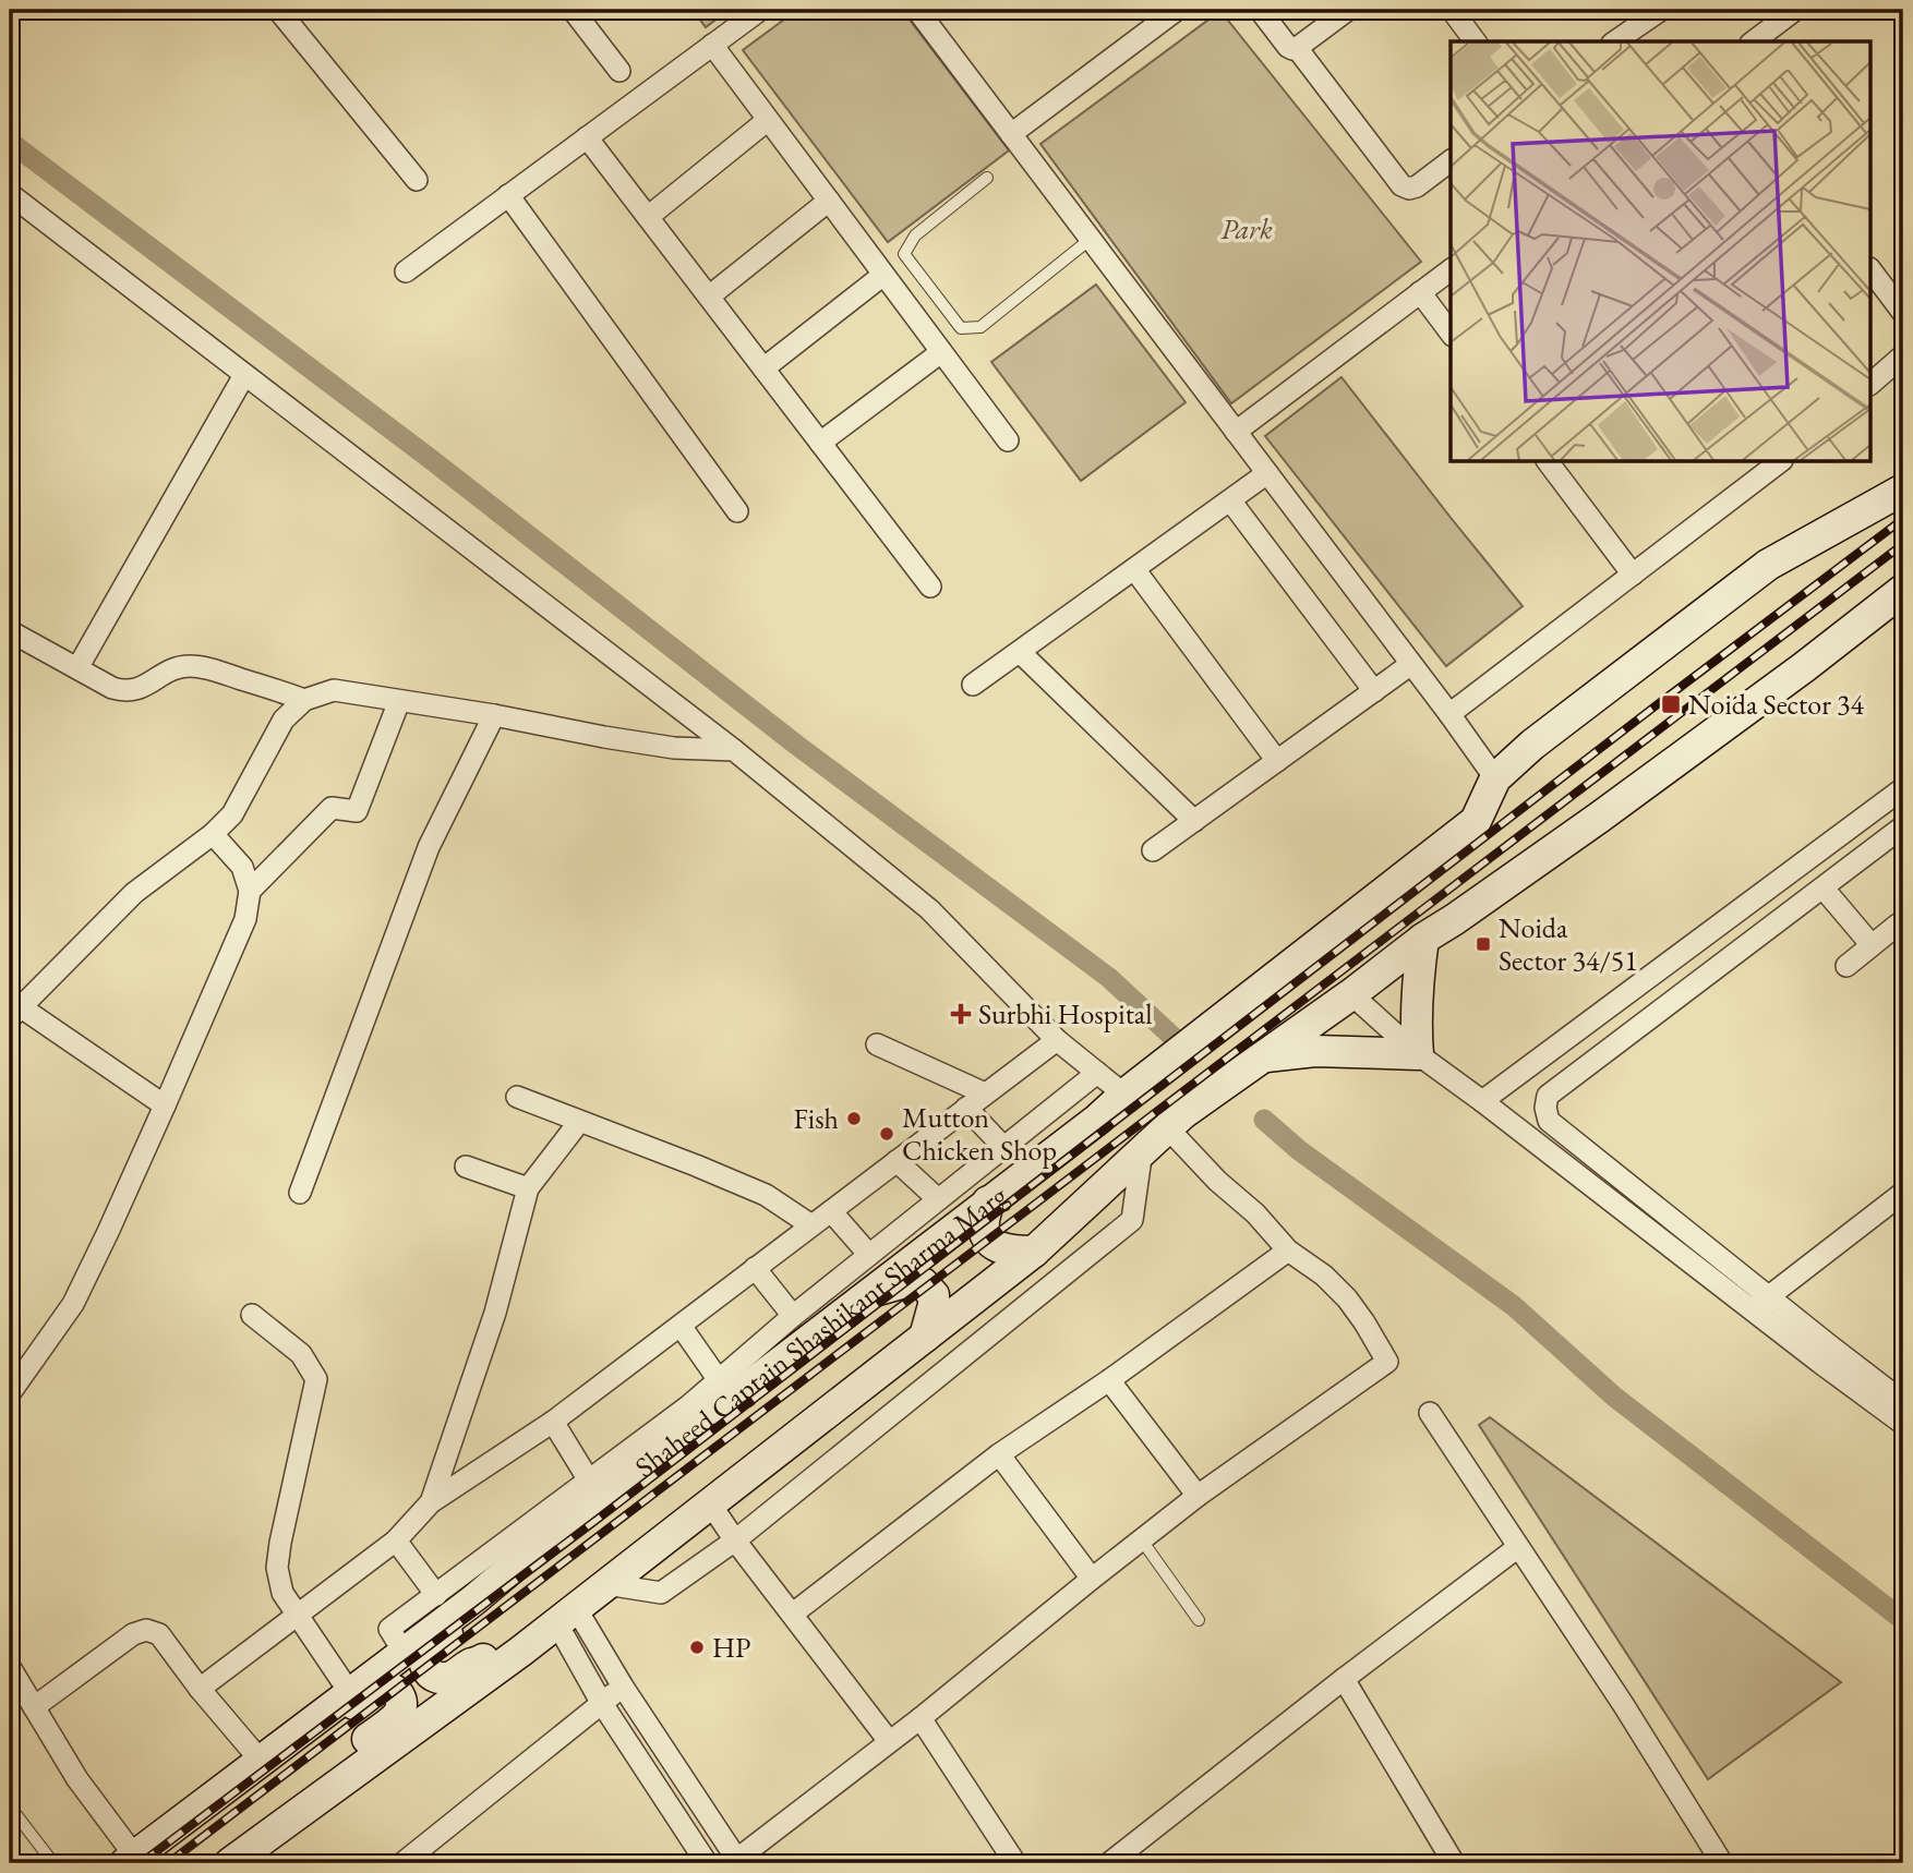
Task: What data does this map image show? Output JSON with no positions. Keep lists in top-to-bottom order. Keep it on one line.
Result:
{"streets":{"main road":["Shaheed Captain Shashikant Sharma Marg"]},"parks":["Park"],"places":{"transit":["Noida Sector 34","Noida Sector 34/51"],"health":["Surbhi Hospital"],"other":["Fish","Mutton Chicken Shop","HP"]}}
